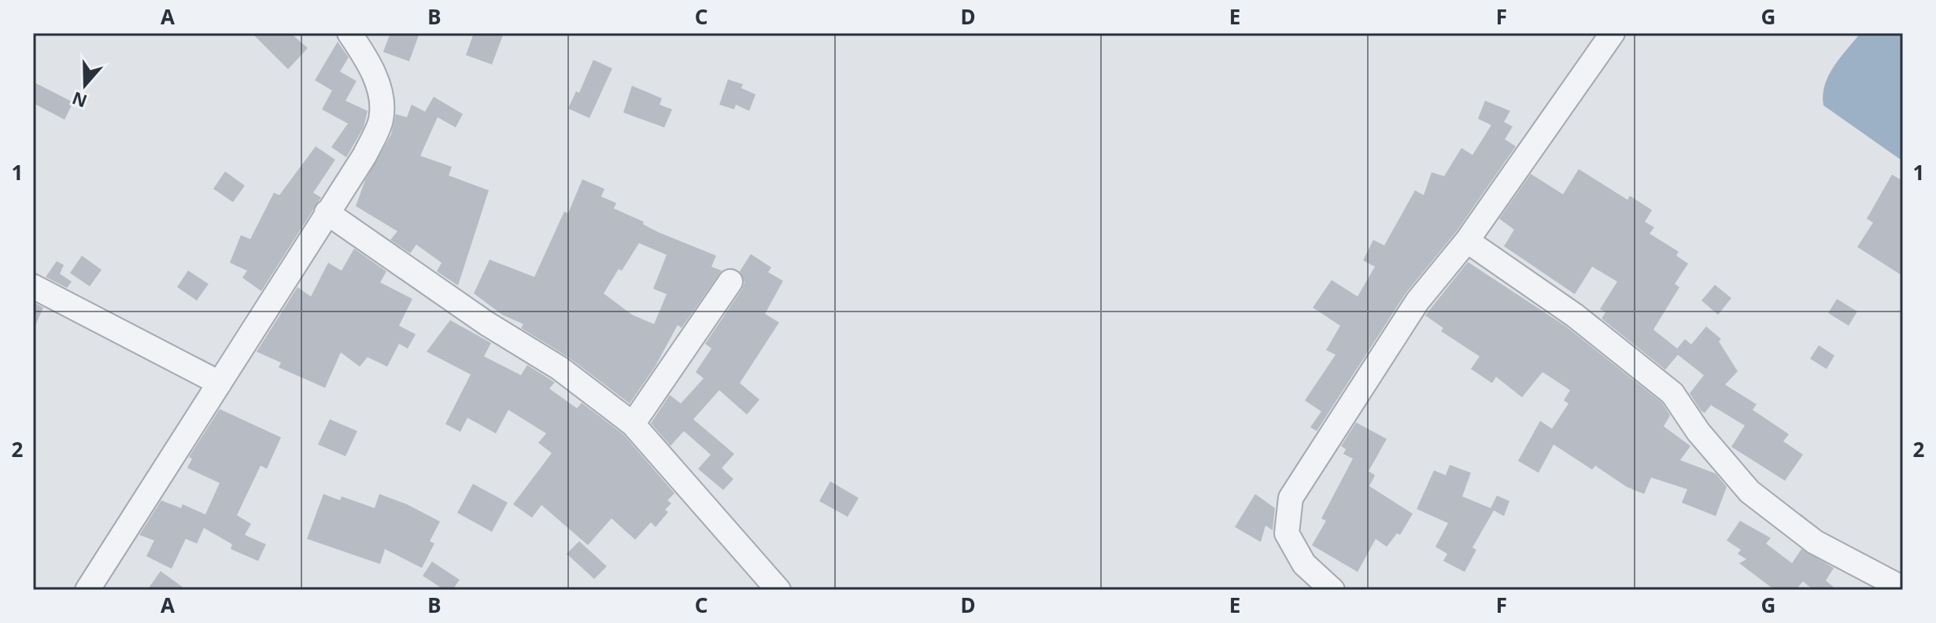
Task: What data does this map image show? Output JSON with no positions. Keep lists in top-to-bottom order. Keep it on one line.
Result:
{"north":"bottom","grid":{"columns":["A","B","C","D","E","F","G"],"rows":["1","2"]}}
